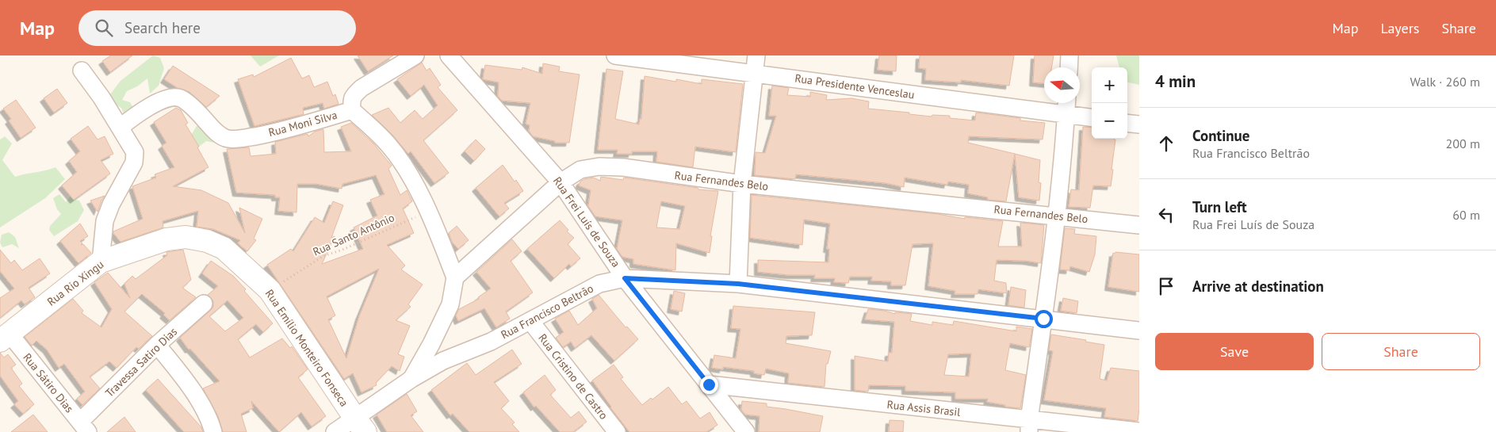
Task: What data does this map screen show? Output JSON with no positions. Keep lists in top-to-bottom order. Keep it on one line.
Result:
{"streets":{"main road":["Rua Rio Xingu","Rua Emílio Monteiro Fonseca"],"street":["Rua Presidente Venceslau","Rua Moni Silva","Rua Fernandes Belo","Rua Frei Luís de Souza","Rua Francisco Beltrão","Travessa Satiro Dias","Rua Cristino de Castro","Rua Sátiro Dias","Rua Assis Brasil"],"path":["Rua Santo Antônio"]},"crossings":[["Rua Fernandes Belo","Rua Frei Luís de Souza"],["Rua Frei Luís de Souza","Rua Francisco Beltrão"],["Rua Frei Luís de Souza","Rua Assis Brasil"],["Rua Santo Antônio","Rua Emílio Monteiro Fonseca"],["Rua Rio Xingu","Rua Emílio Monteiro Fonseca"],["Rua Rio Xingu","Rua Sátiro Dias"],["Rua Francisco Beltrão","Rua Emílio Monteiro Fonseca"],["Rua Francisco Beltrão","Rua Cristino de Castro"],["Travessa Satiro Dias","Rua Sátiro Dias"]],"north":"left","page":{"header":"Map","search":"Search here","nav":["Map","Layers","Share"],"heading":["4 min","Walk · 260 m"],"map_buttons":["+","−"],"list":[["Continue","Rua Francisco Beltrão","200 m"],["Turn left","Rua Frei Luís de Souza","60 m"],"Arrive at destination"],"buttons":["Save","Share"]}}
